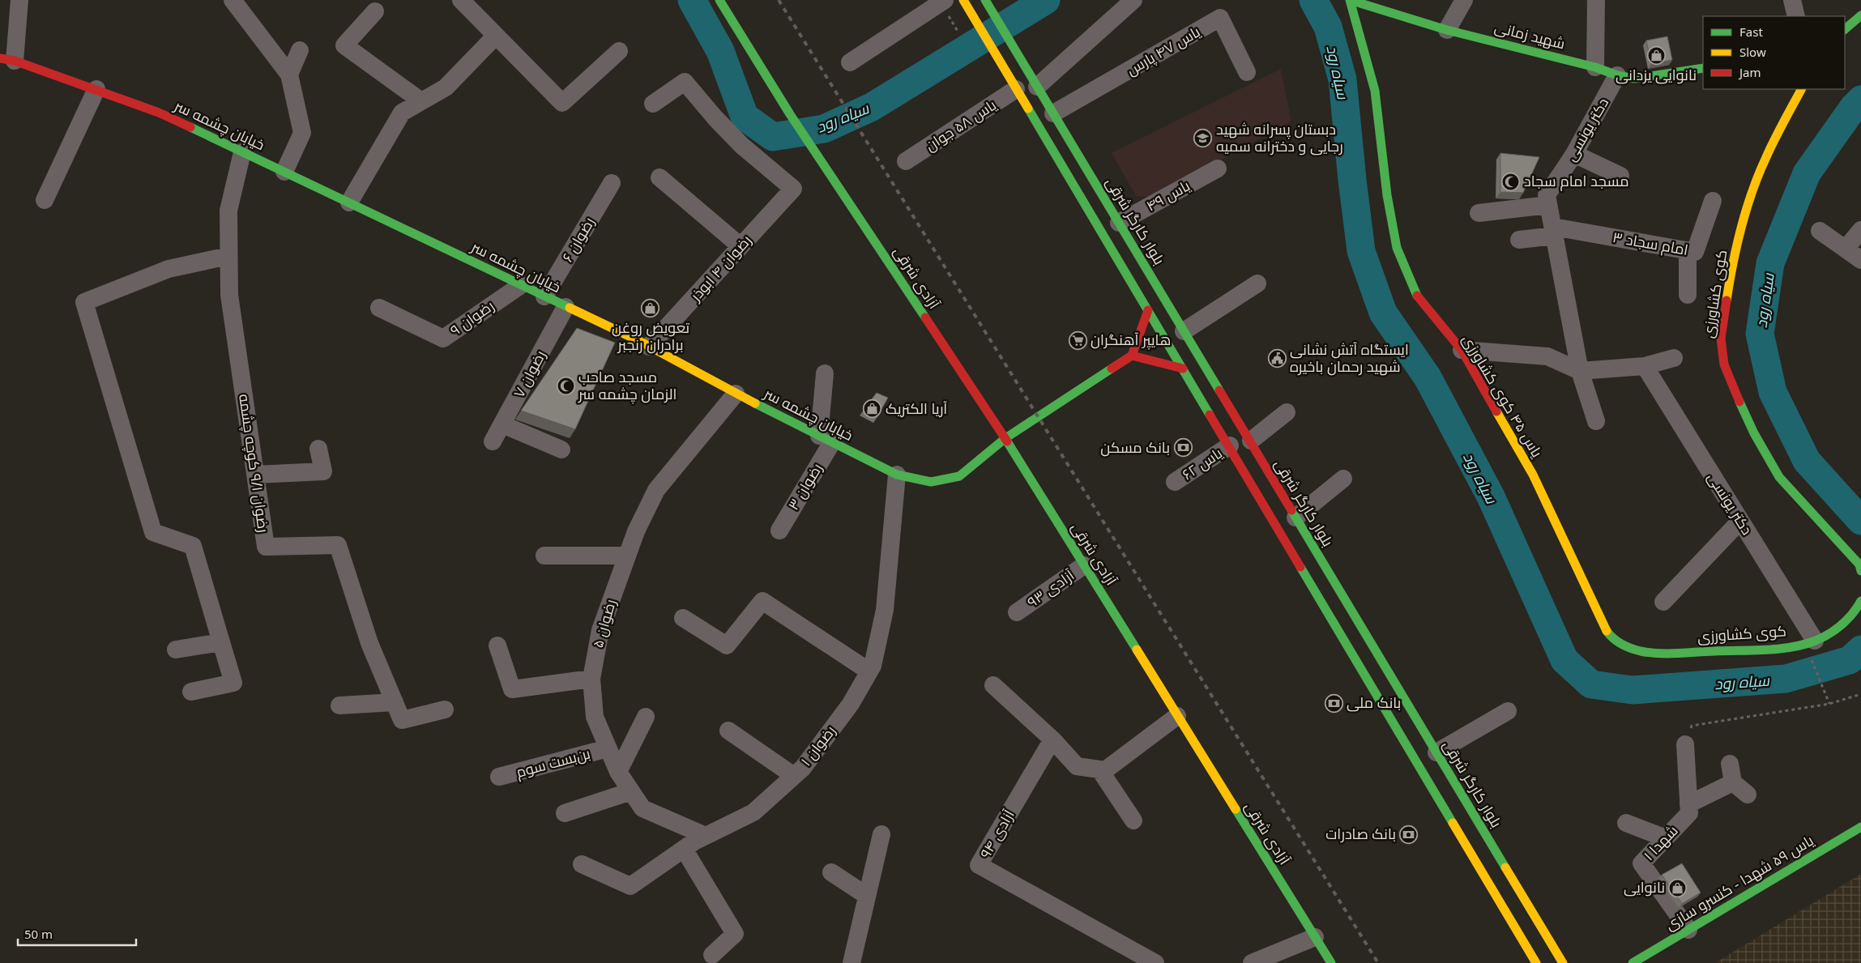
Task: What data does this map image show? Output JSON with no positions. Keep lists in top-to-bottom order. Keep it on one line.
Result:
{"streets":{"street":["شهید زمانی","یاس ۴۷ پارس","خیابان چشمه سر","یاس ۵۸ جوان","دکتر یونسی","یاس ۴۹","بلوار کارگر شرقی","رضوان ۶","امام سجاد ۳","رضوان ۴ ابوذر","آزادی شرقی","کوی کشاورزی","رضوان ۹","رضوان ۷","یاس ۴۵ کوی کشاورزی","رضوان ۹/۱ کوچه چشمه","یاس ۶۲","رضوان ۳","آزادی ۹۳","رضوان ۵","رضوان ۱","بن‌بست سوم","آزادی ۹۴","شهدا ۱","یاس ۵۹ شهدا - کنسرو سازی"]},"crossings":[["شهید زمانی","دکتر یونسی"],["شهید زمانی","یاس ۴۵ کوی کشاورزی"],["یاس ۴۷ پارس","بلوار کارگر شرقی"],["خیابان چشمه سر","رضوان ۶"],["خیابان چشمه سر","رضوان ۴ ابوذر"],["خیابان چشمه سر","آزادی شرقی"],["خیابان چشمه سر","رضوان ۹"],["خیابان چشمه سر","رضوان ۷"],["خیابان چشمه سر","رضوان ۹/۱ کوچه چشمه"],["خیابان چشمه سر","رضوان ۳"],["خیابان چشمه سر","رضوان ۵"],["خیابان چشمه سر","رضوان ۱"],["یاس ۵۸ جوان","بلوار کارگر شرقی"],["دکتر یونسی","امام سجاد ۳"],["دکتر یونسی","کوی کشاورزی"],["یاس ۴۹","بلوار کارگر شرقی"],["بلوار کارگر شرقی","یاس ۶۲"],["آزادی شرقی","آزادی ۹۳"],["کوی کشاورزی","یاس ۴۵ کوی کشاورزی"],["رضوان ۵","رضوان ۱"],["رضوان ۵","بن‌بست سوم"],["شهدا ۱","یاس ۵۹ شهدا - کنسرو سازی"]],"water":["سیاه رود"],"places":{"shop":["نانوایی یزدانی","تعویض روغن برادران رنجبر","آریا الکتریک","نانوایی"],"school or university":["دبستان پسرانه شهید رجایی و دخترانه سمیه"],"mosque":["مسجد امام سجاد","مسجد صاحب الزمان چشمه سر"],"supermarket":["هایپر آهنگران"],"public building":["ایستگاه آتش نشانی شهید رحمان باخیره"],"bank":["بانک مسکن","بانک ملی","بانک صادرات"]},"legend":["Fast","Slow","Jam"],"scale_bar":"50 m"}
